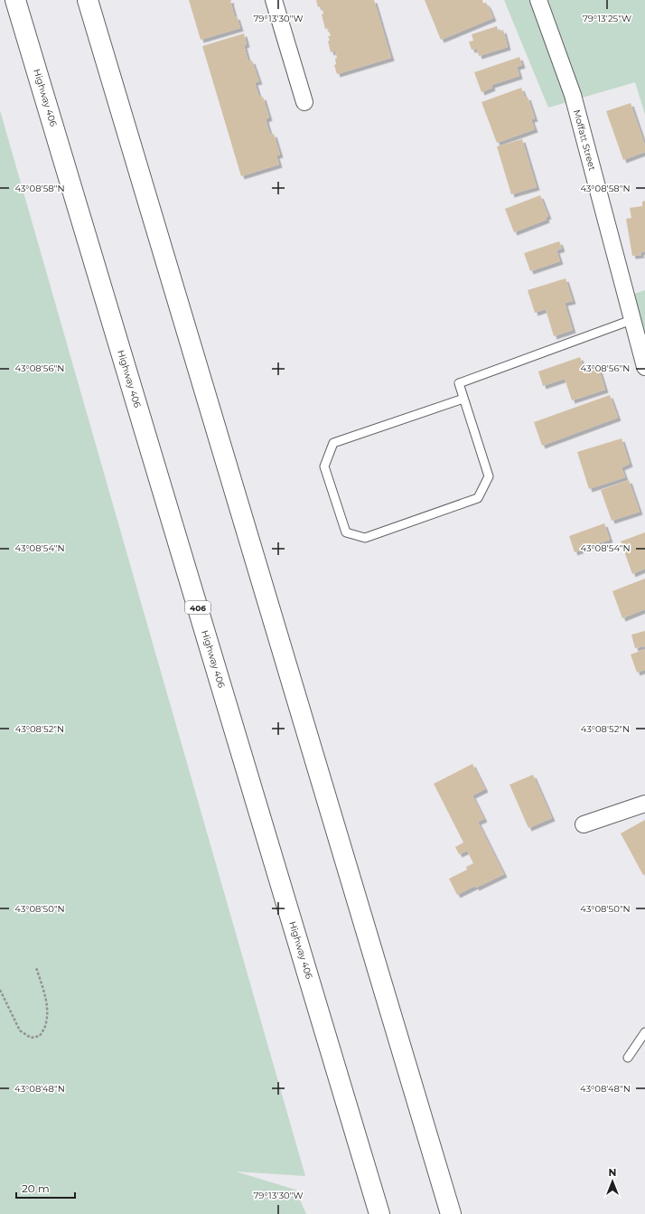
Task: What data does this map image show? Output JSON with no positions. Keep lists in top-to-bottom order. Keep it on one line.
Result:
{"streets":{"highway":["Highway 406","406"],"street":["Moffatt Street"]},"scale_bar":"20 m","north":"top","coordinates":["79°13'30\"W","79°13'25\"W","43°08'58\"N","43°08'56\"N","43°08'54\"N","43°08'52\"N","43°08'50\"N","43°08'48\"N"]}
